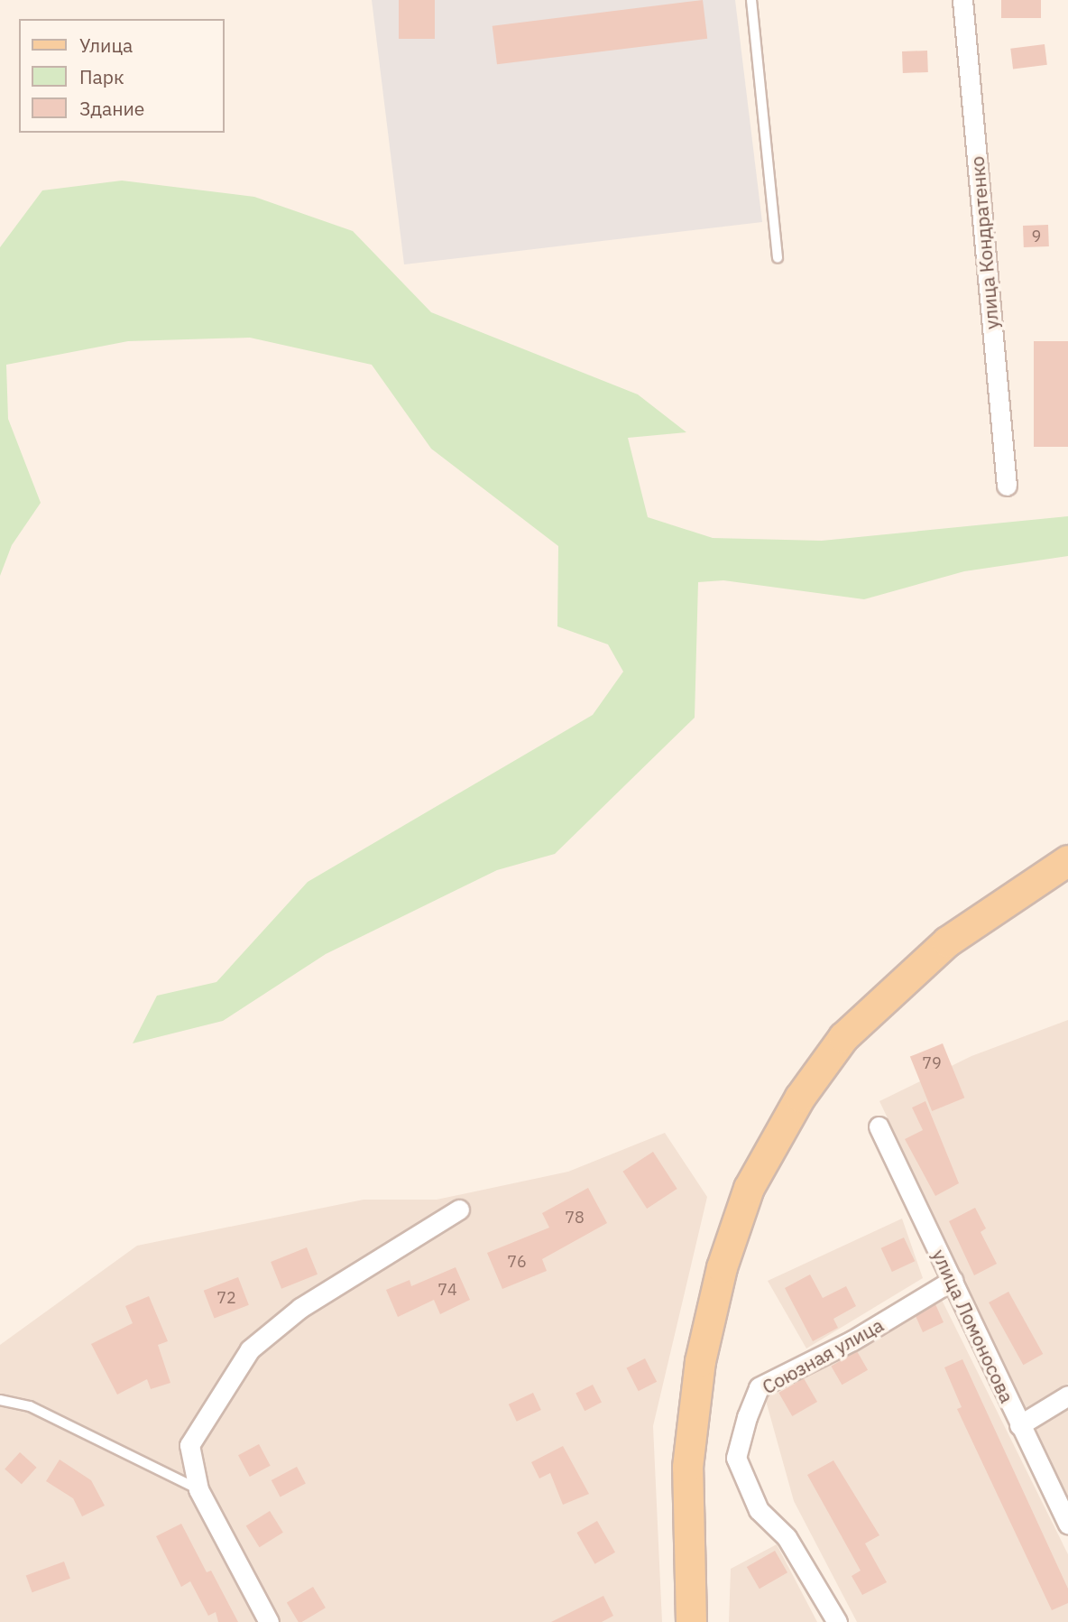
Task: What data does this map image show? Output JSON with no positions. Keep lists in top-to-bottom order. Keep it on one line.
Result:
{"streets":{"street":["улица Кондратенко","улица Ломоносова","Союзная улица"]},"crossings":[["улица Ломоносова","Союзная улица"]],"house_numbers":["9","79","78","76","74","72"],"legend":["Улица","Парк","Здание"]}
